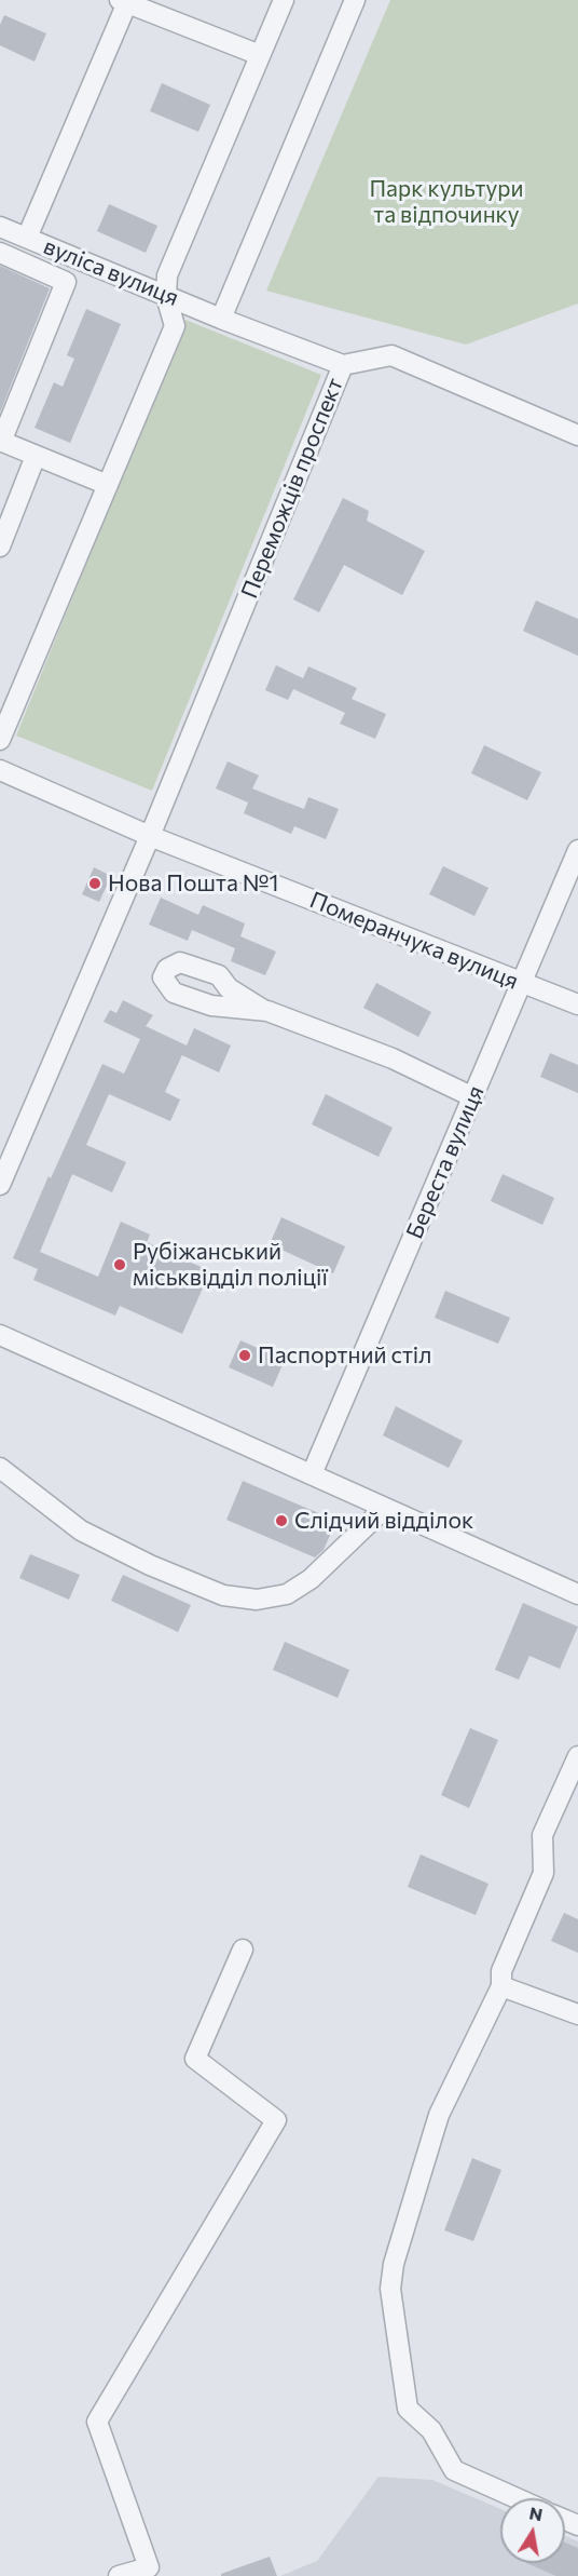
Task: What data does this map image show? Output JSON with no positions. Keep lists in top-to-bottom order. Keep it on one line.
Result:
{"streets":{"street":["вуліса вулиця","Переможців проспект","Померанчука вулиця","Береста вулиця"]},"crossings":[["вуліса вулиця","Переможців проспект"],["Переможців проспект","Померанчука вулиця"],["Померанчука вулиця","Береста вулиця"]],"parks":["Парк культури та відпочинку"],"places":["Нова Пошта №1","Рубіжанський міськвідділ поліції","Паспортний стіл","Слідчий відділок"],"north":"top"}
